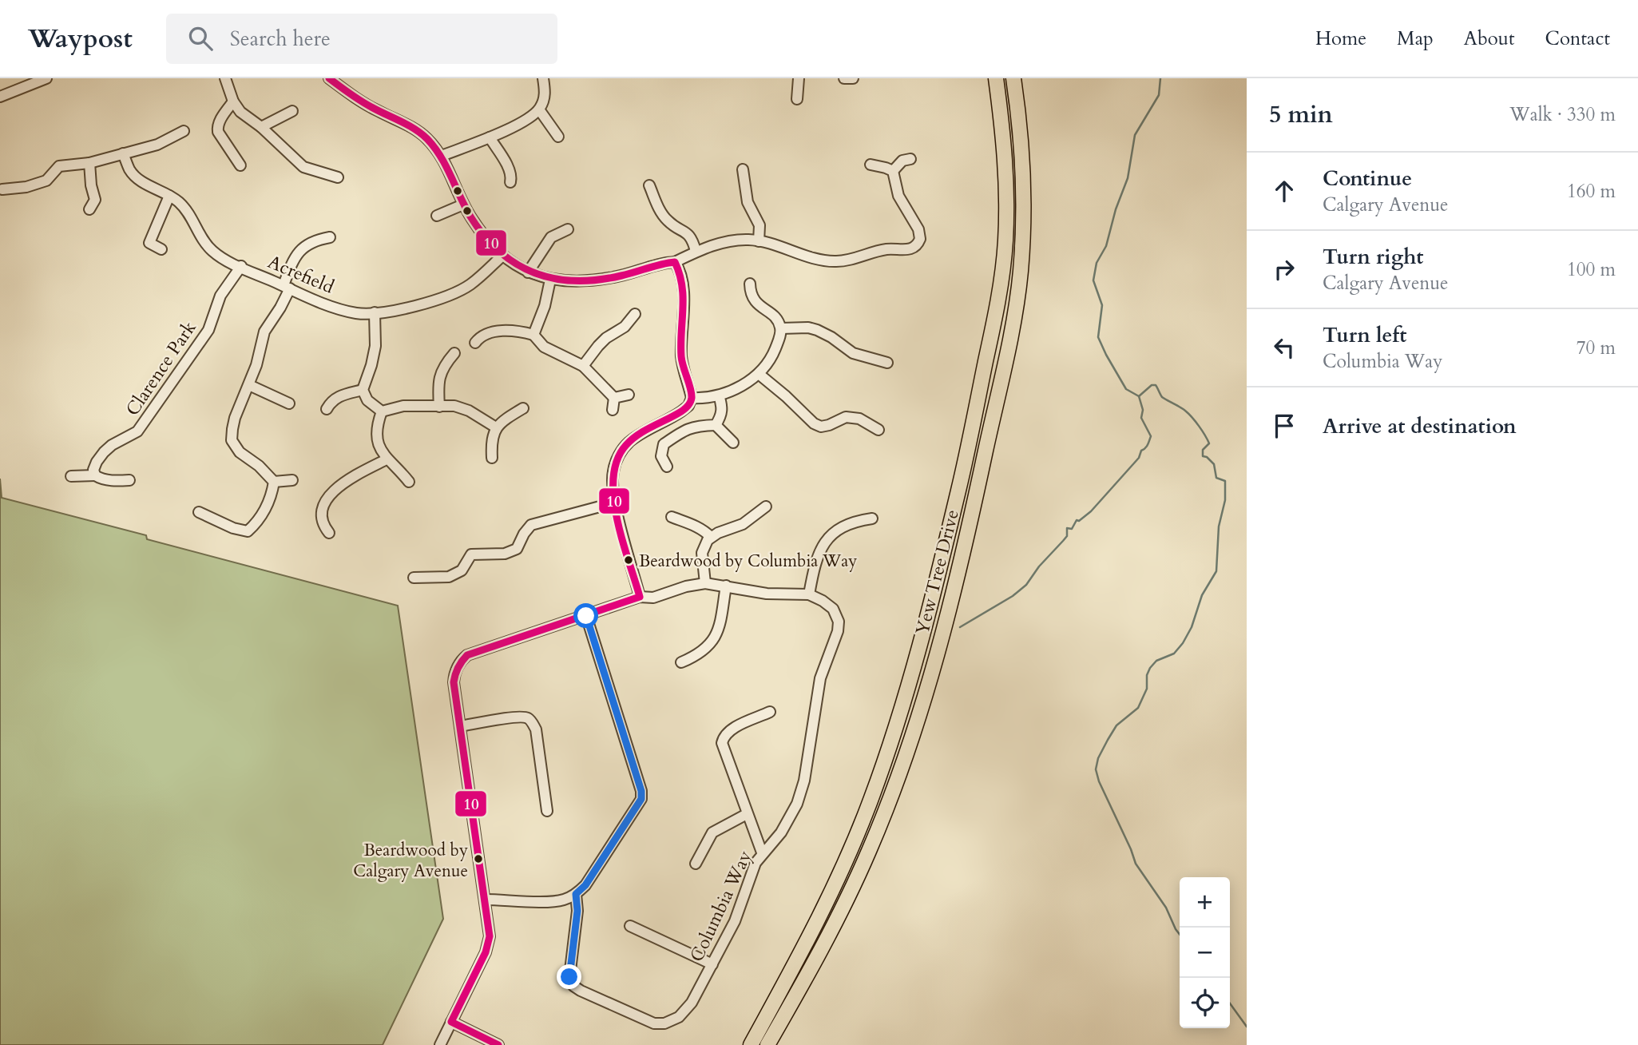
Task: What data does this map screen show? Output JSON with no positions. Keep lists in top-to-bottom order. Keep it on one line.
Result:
{"streets":{"highway":["Yew Tree Drive"],"street":["Acrefield","Clarence Park","Columbia Way"]},"crossings":[["Acrefield","Clarence Park"]],"places":["Beardwood by Columbia Way","Beardwood by Calgary Avenue"],"lines":["transit line 10"],"page":{"header":"Waypost","search":"Search here","nav":["Home","Map","About","Contact"],"heading":["5 min","Walk · 330 m"],"list":[["Continue","Calgary Avenue","160 m"],["Turn right","Calgary Avenue","100 m"],["Turn left","Columbia Way","70 m"],"Arrive at destination"],"map_buttons":["+","−"]}}
